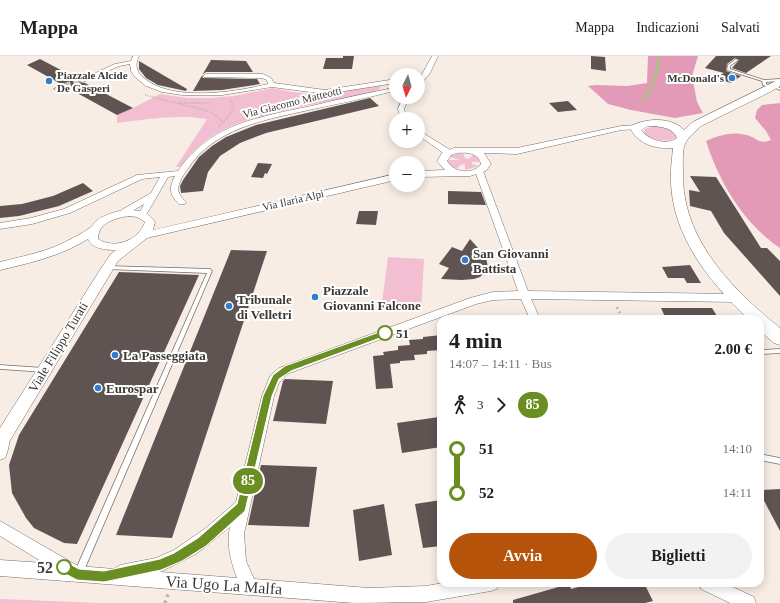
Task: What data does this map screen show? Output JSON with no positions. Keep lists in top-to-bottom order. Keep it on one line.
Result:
{"streets":{"street":["Via Giacomo Matteotti","Via Ilaria Alpi","Viale Filippo Turati","Via Ugo La Malfa"]},"crossings":[["Via Ilaria Alpi","Viale Filippo Turati"]],"places":["McDonald's","Piazzale Alcide De Gasperi","San Giovanni Battista","Piazzale Giovanni Falcone","Tribunale di Velletri","51","La Passeggiata","Eurospar","52"],"lines":["bus line 85"],"north":"bottom","page":{"header":"Mappa","nav":["Mappa","Indicazioni","Salvati"],"on_map":"85","map_buttons":["+","−"],"heading":["4 min","14:07 – 14:11 · Bus","2.00 €"],"legs":["3","85"],"list":[{"name":"51","value":"14:10"},{"name":"52","value":"14:11"}],"buttons":["Avvia","Biglietti"]}}
